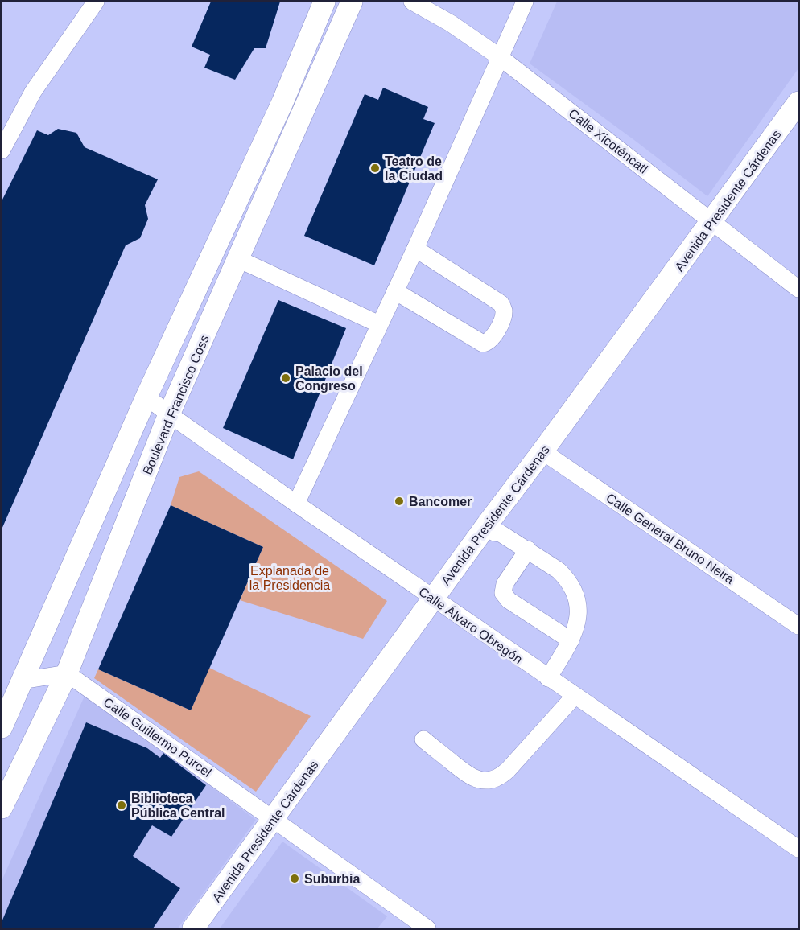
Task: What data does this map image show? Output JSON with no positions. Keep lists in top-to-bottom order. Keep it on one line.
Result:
{"streets":{"main road":["Avenida Presidente Cárdenas","Boulevard Francisco Coss"],"street":["Calle Xicoténcatl","Calle General Bruno Neira","Calle Álvaro Obregón","Calle Guillermo Purcel"]},"crossings":[["Calle Xicoténcatl","Avenida Presidente Cárdenas"],["Avenida Presidente Cárdenas","Calle General Bruno Neira"],["Avenida Presidente Cárdenas","Calle Álvaro Obregón"],["Avenida Presidente Cárdenas","Calle Guillermo Purcel"],["Boulevard Francisco Coss","Calle Álvaro Obregón"],["Boulevard Francisco Coss","Calle Guillermo Purcel"]],"parks":["Explanada de la Presidencia"],"places":["Teatro de la Ciudad","Palacio del Congreso","Bancomer","Biblioteca Pública Central","Suburbia"]}
